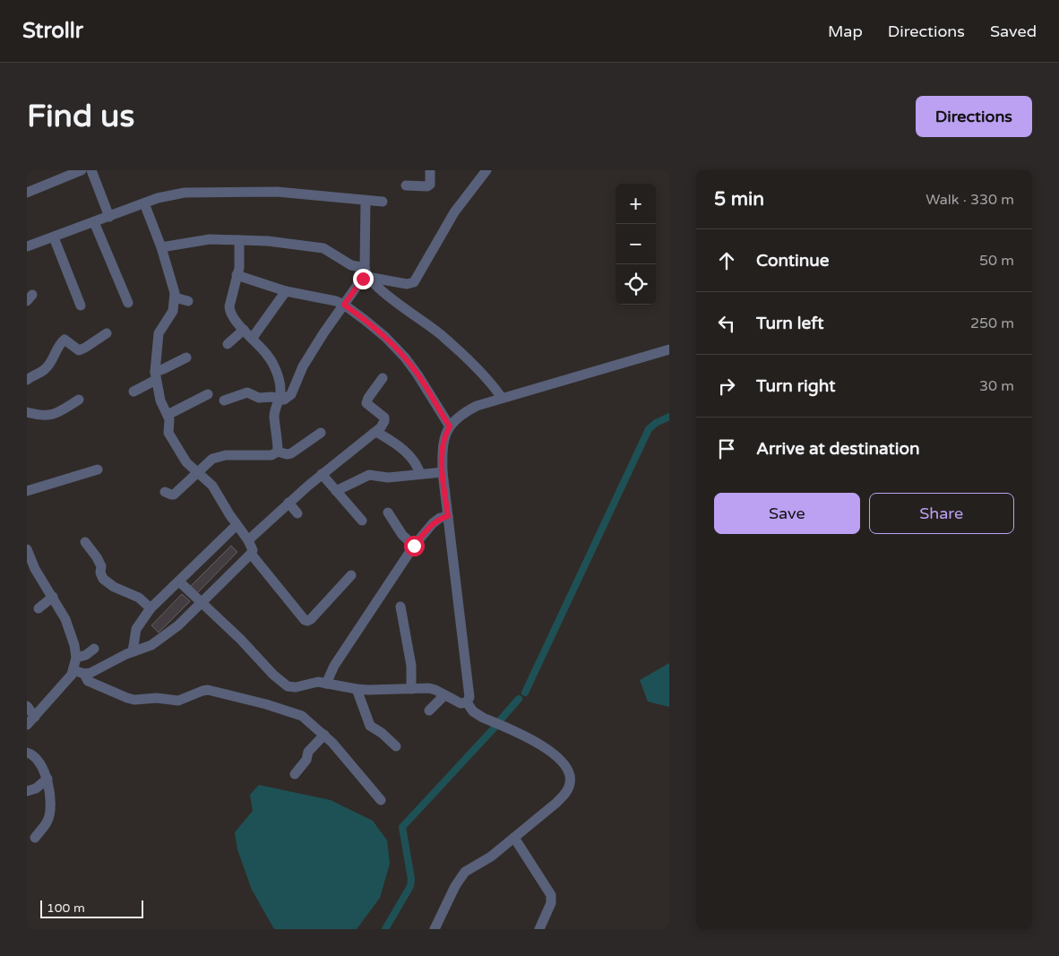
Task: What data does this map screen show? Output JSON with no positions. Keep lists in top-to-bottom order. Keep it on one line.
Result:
{"scale_bar":"100 m","page":{"header":"Strollr","nav":["Map","Directions","Saved"],"buttons":["Directions",["Save","Share"]],"title":"Find us","heading":["5 min","Walk · 330 m"],"map_buttons":["+","−"],"list":[["Continue","50 m"],["Turn left","250 m"],["Turn right","30 m"],"Arrive at destination"],"scale":"100 m"}}
